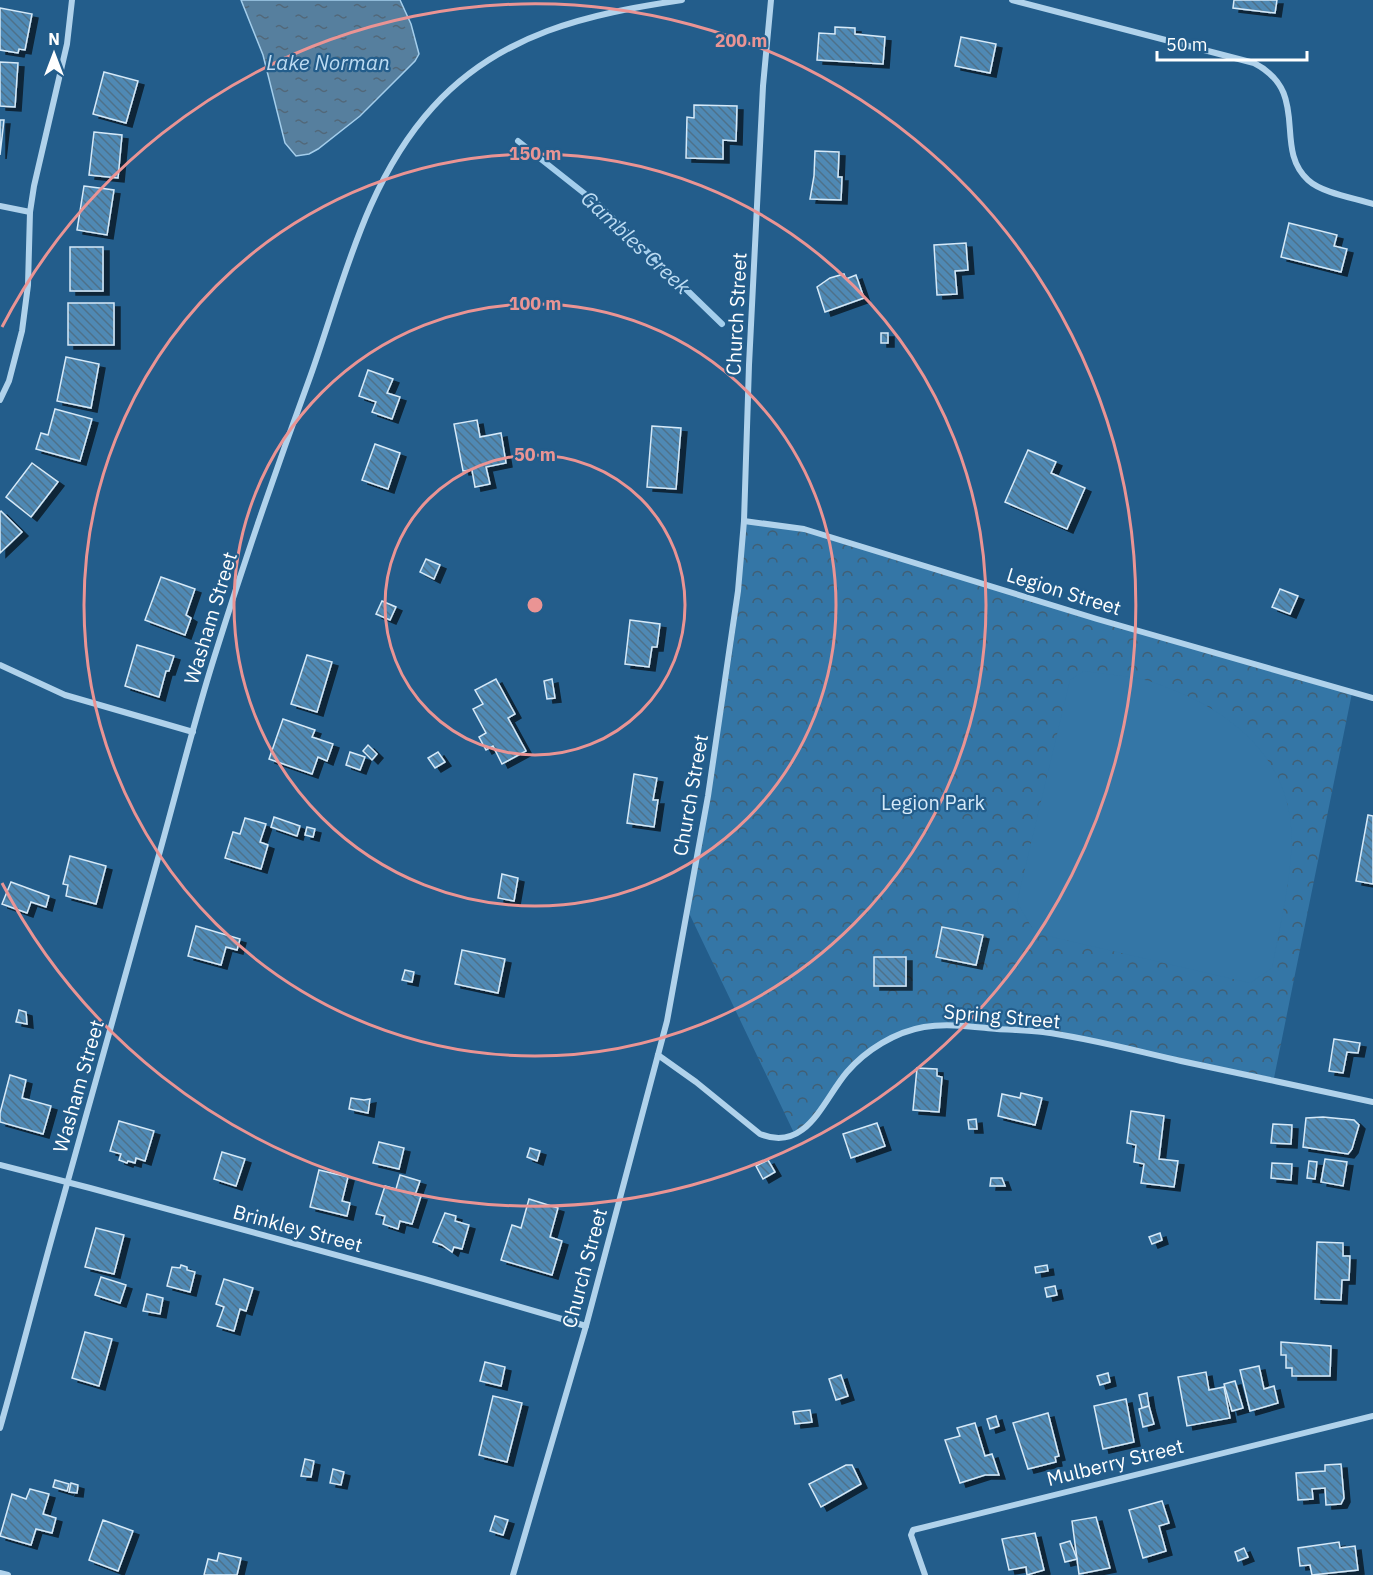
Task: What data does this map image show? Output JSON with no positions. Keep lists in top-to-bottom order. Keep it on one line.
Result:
{"streets":{"street":["Church Street","Legion Street","Washam Street","Spring Street","Brinkley Street","Mulberry Street"]},"crossings":[["Church Street","Legion Street"],["Church Street","Spring Street"],["Church Street","Brinkley Street"],["Washam Street","Brinkley Street"]],"water":["Lake Norman","Gambles Creek"],"parks":["Legion Park"],"scale_bar":"50 m","north":"top","rings":["200 m","150 m","100 m","50 m"]}
